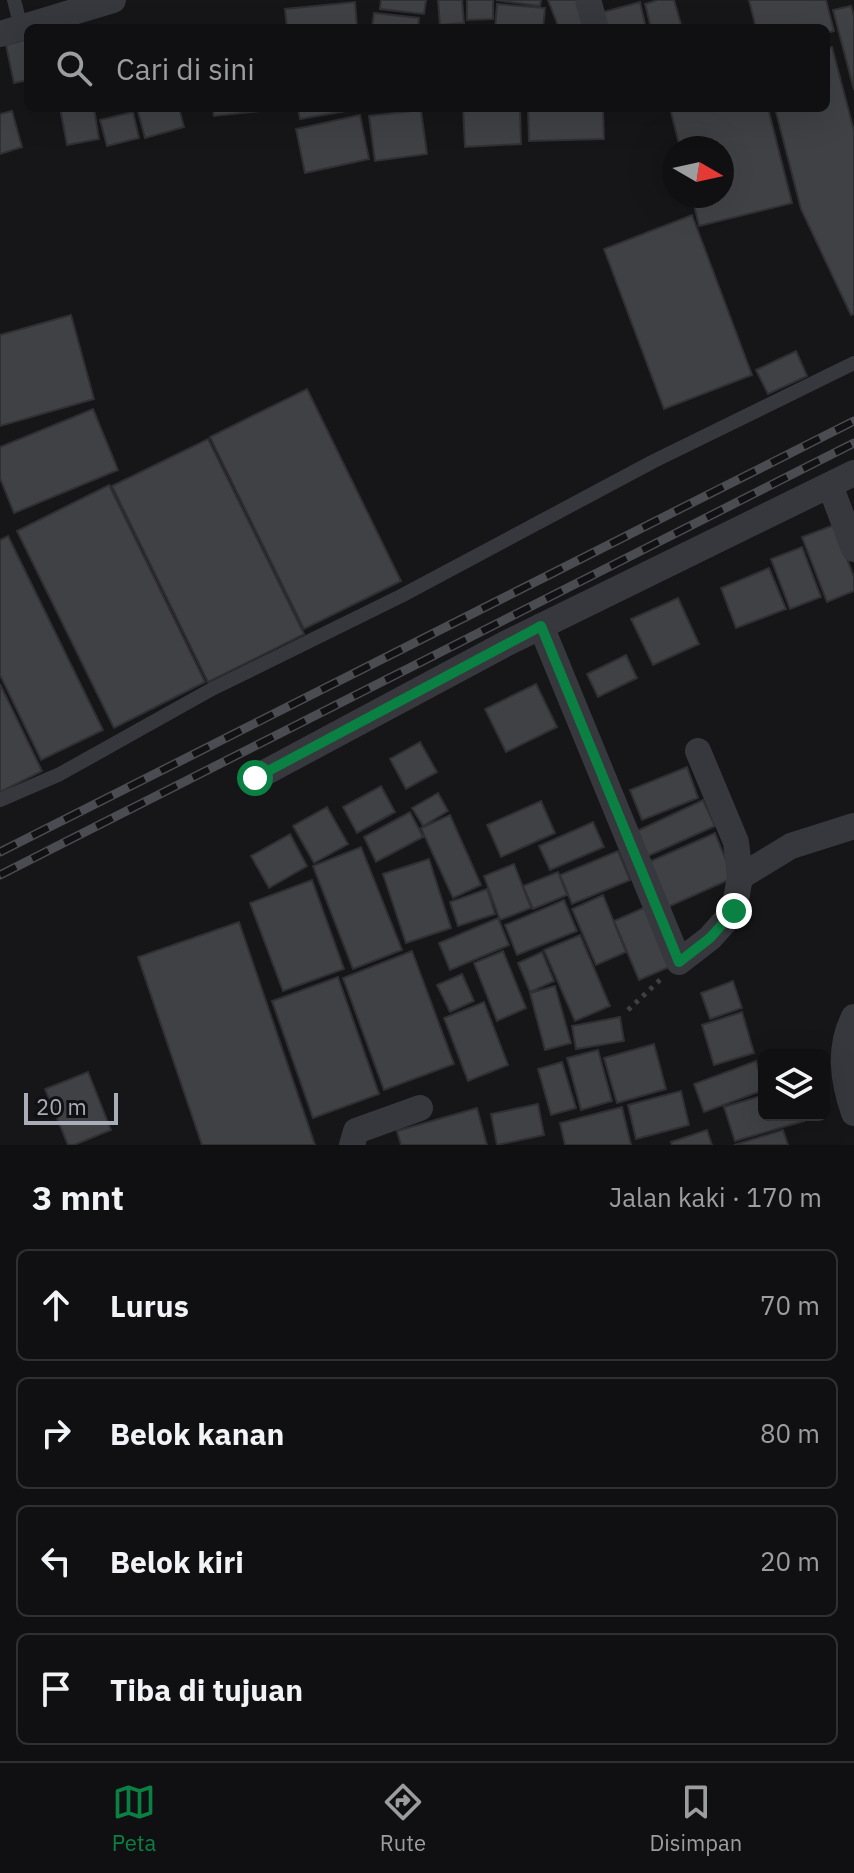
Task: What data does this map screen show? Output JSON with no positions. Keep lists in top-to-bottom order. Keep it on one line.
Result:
{"scale_bar":"20 m","north":"right","page":{"search":"Cari di sini","scale":"20 m","heading":["3 mnt","Jalan kaki · 170 m"],"list":[["Lurus","70 m"],["Belok kanan","80 m"],["Belok kiri","20 m"],"Tiba di tujuan"],"nav":["Peta","Rute","Disimpan"]}}
